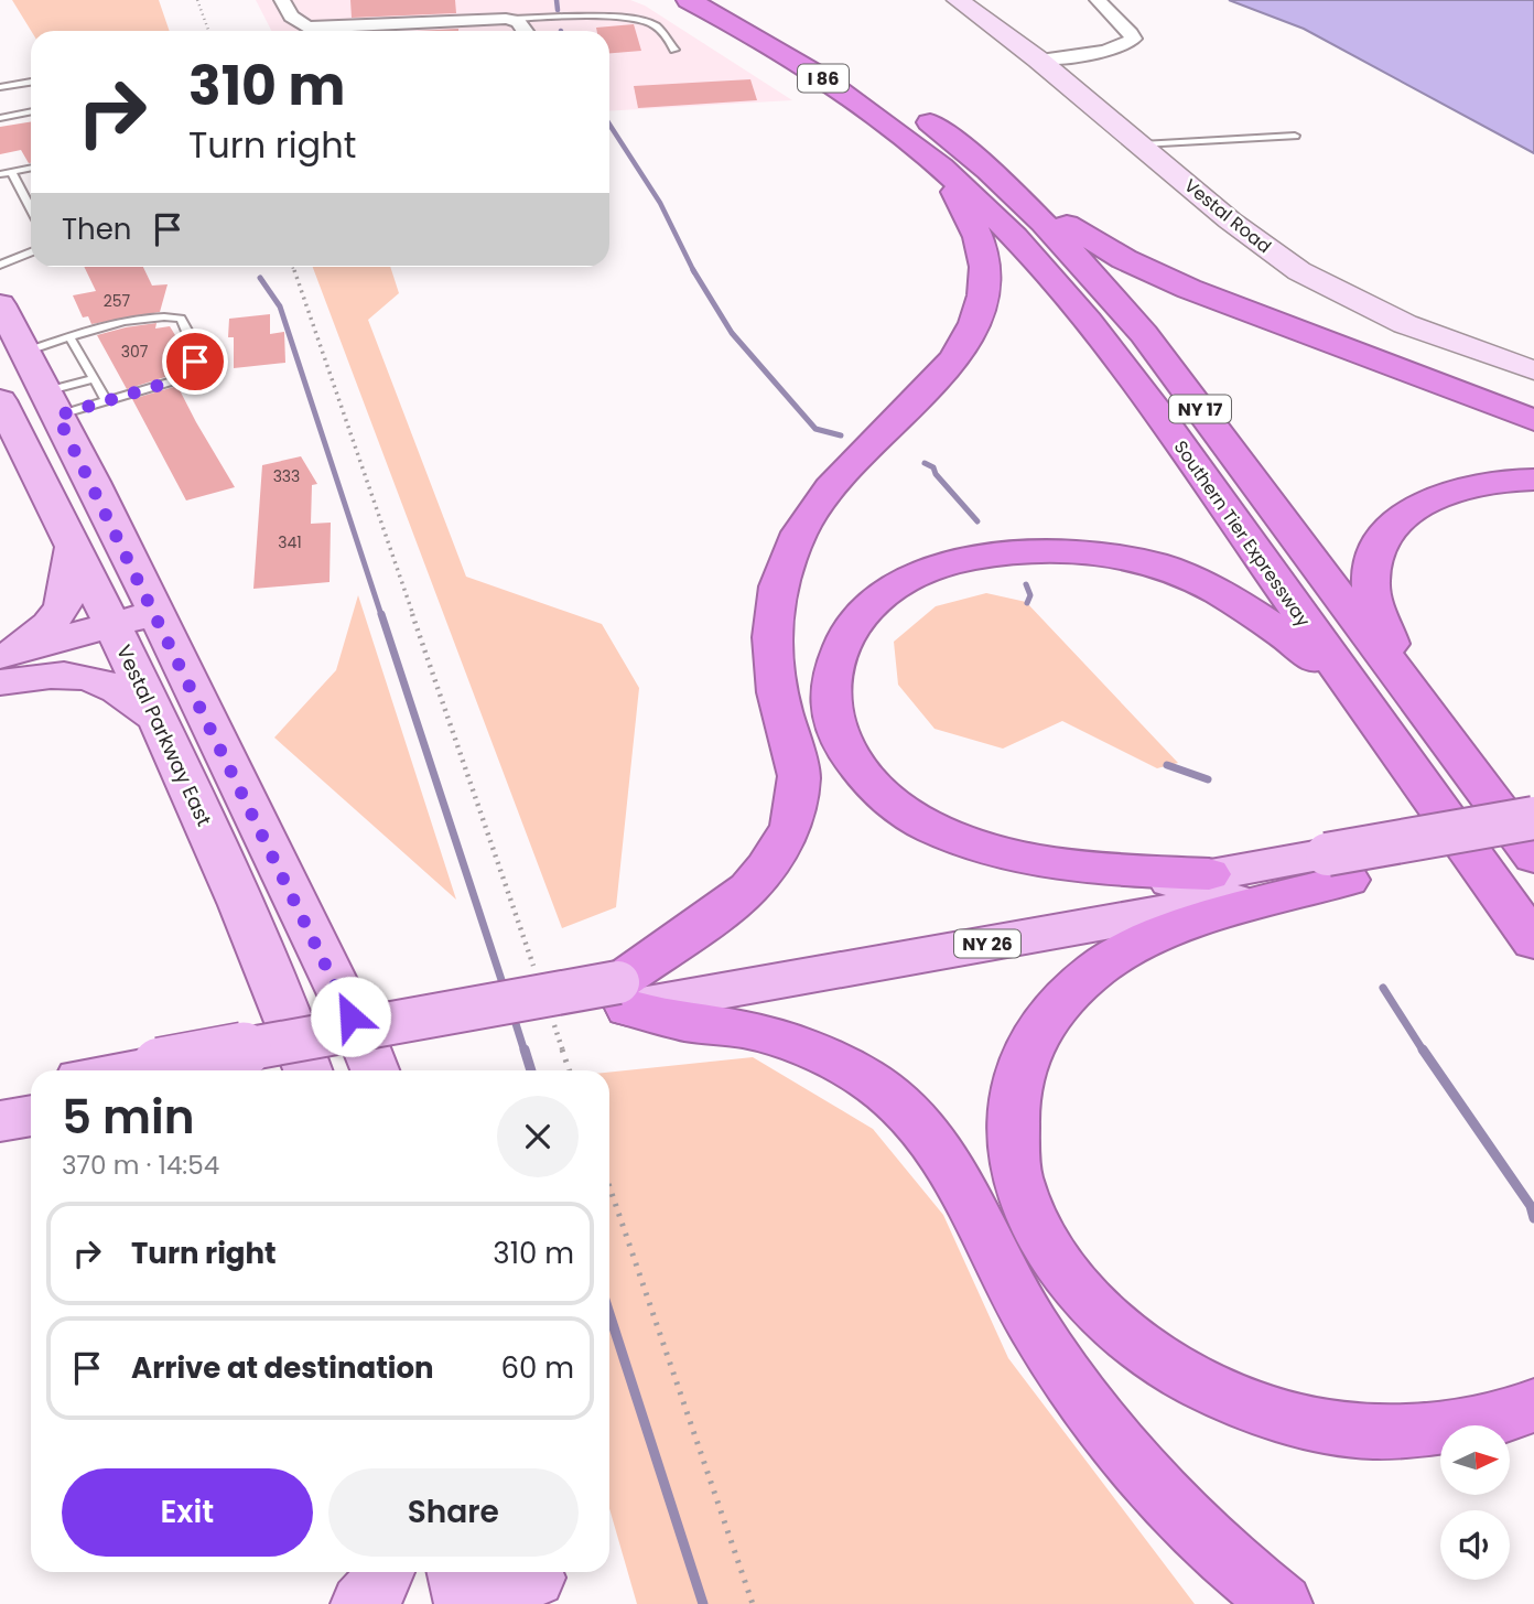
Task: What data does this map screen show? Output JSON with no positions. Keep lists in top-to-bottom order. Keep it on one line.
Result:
{"streets":{"highway":["I 86","NY 17","Southern Tier Expressway"],"main road":["Vestal Parkway East","NY 26"],"street":["Vestal Road"]},"house_numbers":["257","307","333","341"],"north":"right","page":{"turn":["310 m","Turn right"],"then":"Then","heading":["5 min","370 m · 14:54"],"list":[{"name":"Turn right","value":"310 m"},{"name":"Arrive at destination","value":"60 m"}],"buttons":["Exit","Share"]}}
